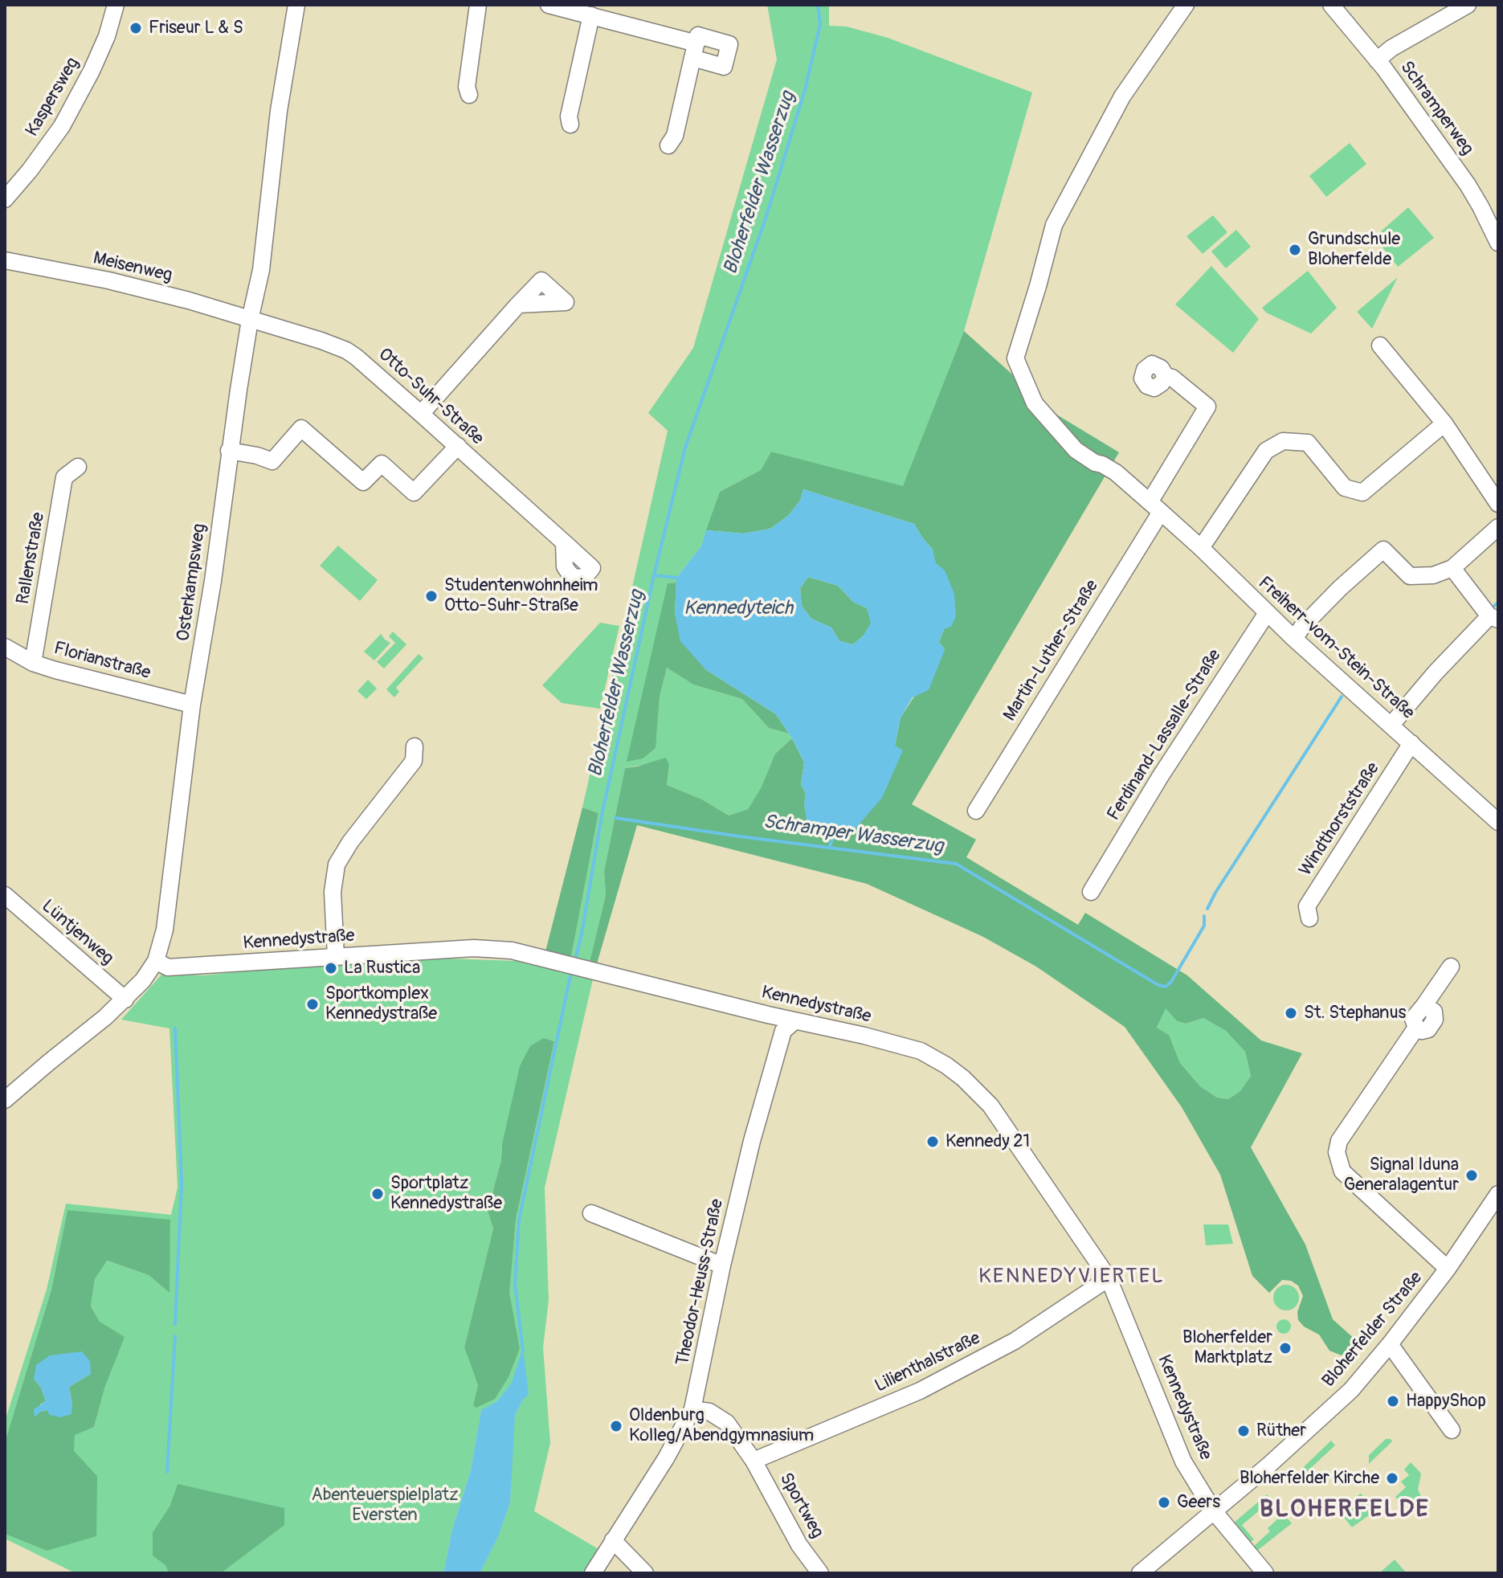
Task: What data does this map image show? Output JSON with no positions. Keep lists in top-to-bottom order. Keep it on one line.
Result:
{"streets":{"street":["Kaspersweg","Schramperweg","Meisenweg","Otto-Suhr-Straße","Rallenstraße","Osterkampsweg","Freiherr-vom-Stein-Straße","Martin-Luther-Straße","Florianstraße","Ferdinand-Lassalle-Straße","Windthorststraße","Lüntjenweg","Kennedystraße","Theodor-Heuss-Straße","Bloherfelder Straße","Lilienthalstraße","Sportweg"]},"crossings":[["Meisenweg","Otto-Suhr-Straße"],["Meisenweg","Osterkampsweg"],["Otto-Suhr-Straße","Osterkampsweg"],["Rallenstraße","Florianstraße"],["Osterkampsweg","Florianstraße"],["Osterkampsweg","Lüntjenweg"],["Osterkampsweg","Kennedystraße"],["Freiherr-vom-Stein-Straße","Martin-Luther-Straße"],["Freiherr-vom-Stein-Straße","Ferdinand-Lassalle-Straße"],["Freiherr-vom-Stein-Straße","Windthorststraße"],["Kennedystraße","Theodor-Heuss-Straße"],["Kennedystraße","Bloherfelder Straße"],["Kennedystraße","Lilienthalstraße"],["Theodor-Heuss-Straße","Sportweg"],["Lilienthalstraße","Sportweg"]],"districts":["KENNEDYVIERTEL","BLOHERFELDE"],"water":["Bloherfelder Wasserzug","Kennedyteich","Schramper Wasserzug"],"parks":["Abenteuerspielplatz Eversten"],"places":["Friseur L & S","Grundschule Bloherfelde","Studentenwohnheim Otto-Suhr-Straße","La Rustica","Sportkomplex Kennedystraße","St. Stephanus","Kennedy 21","Signal Iduna Generalagentur","Sportplatz Kennedystraße","Bloherfelder Marktplatz","HappyShop","Oldenburg Kolleg/Abendgymnasium","Rüther","Bloherfelder Kirche","Geers"]}
